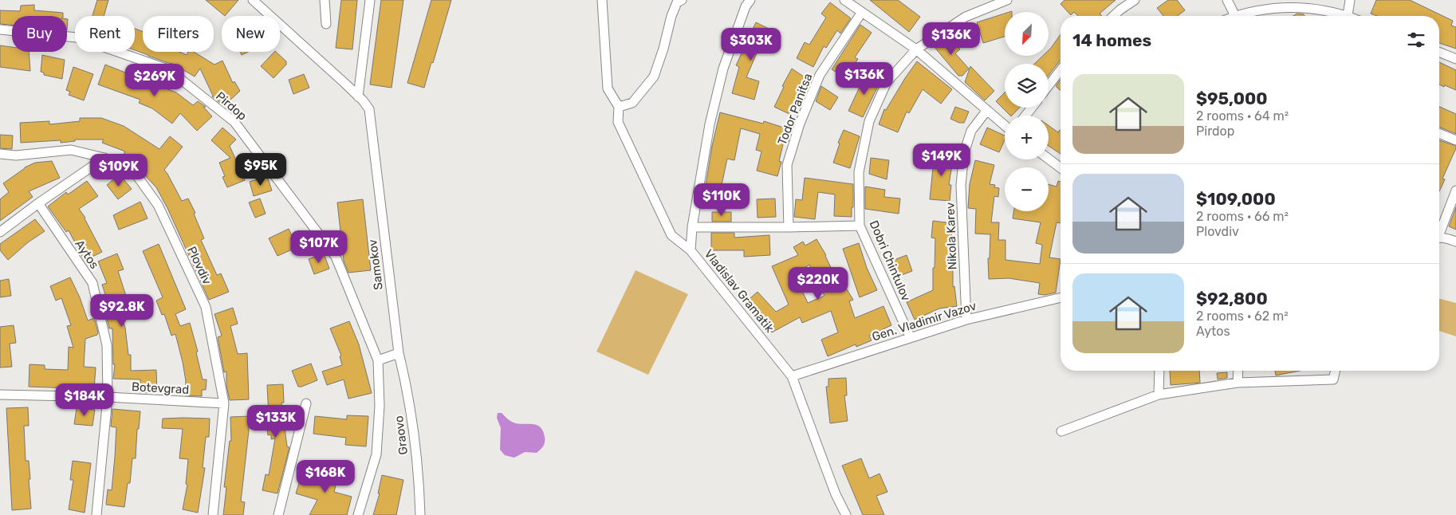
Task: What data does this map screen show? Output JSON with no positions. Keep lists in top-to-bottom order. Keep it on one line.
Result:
{"streets":{"street":["Pirdop","Todor Panitsa","Nikola Karev","Aytos","Dobri Chintulov","Samokov","Plovdiv","Vladislav Gramatik","Gen. Vladimir Vazov","Botevgrad","Graovo"]},"crossings":[["Nikola Karev","Gen. Vladimir Vazov"],["Aytos","Botevgrad"],["Dobri Chintulov","Gen. Vladimir Vazov"],["Samokov","Graovo"],["Plovdiv","Botevgrad"],["Vladislav Gramatik","Gen. Vladimir Vazov"]],"north":"bottom left","page":{"map_buttons":["+","−"],"chip":["Buy","Rent","Filters","New"],"heading":"14 homes","price":["$136K","$303K","$136K","$269K","$149K","$95K","$109K","$110K","$107K","$220K","$92.8K","$184K","$133K","$168K"],"list":[{"name":"$95,000","note":"2 rooms · 64 m² · Pirdop"},{"name":"$109,000","note":"2 rooms · 66 m² · Plovdiv"},{"name":"$92,800","note":"2 rooms · 62 m² · Aytos"}]}}
